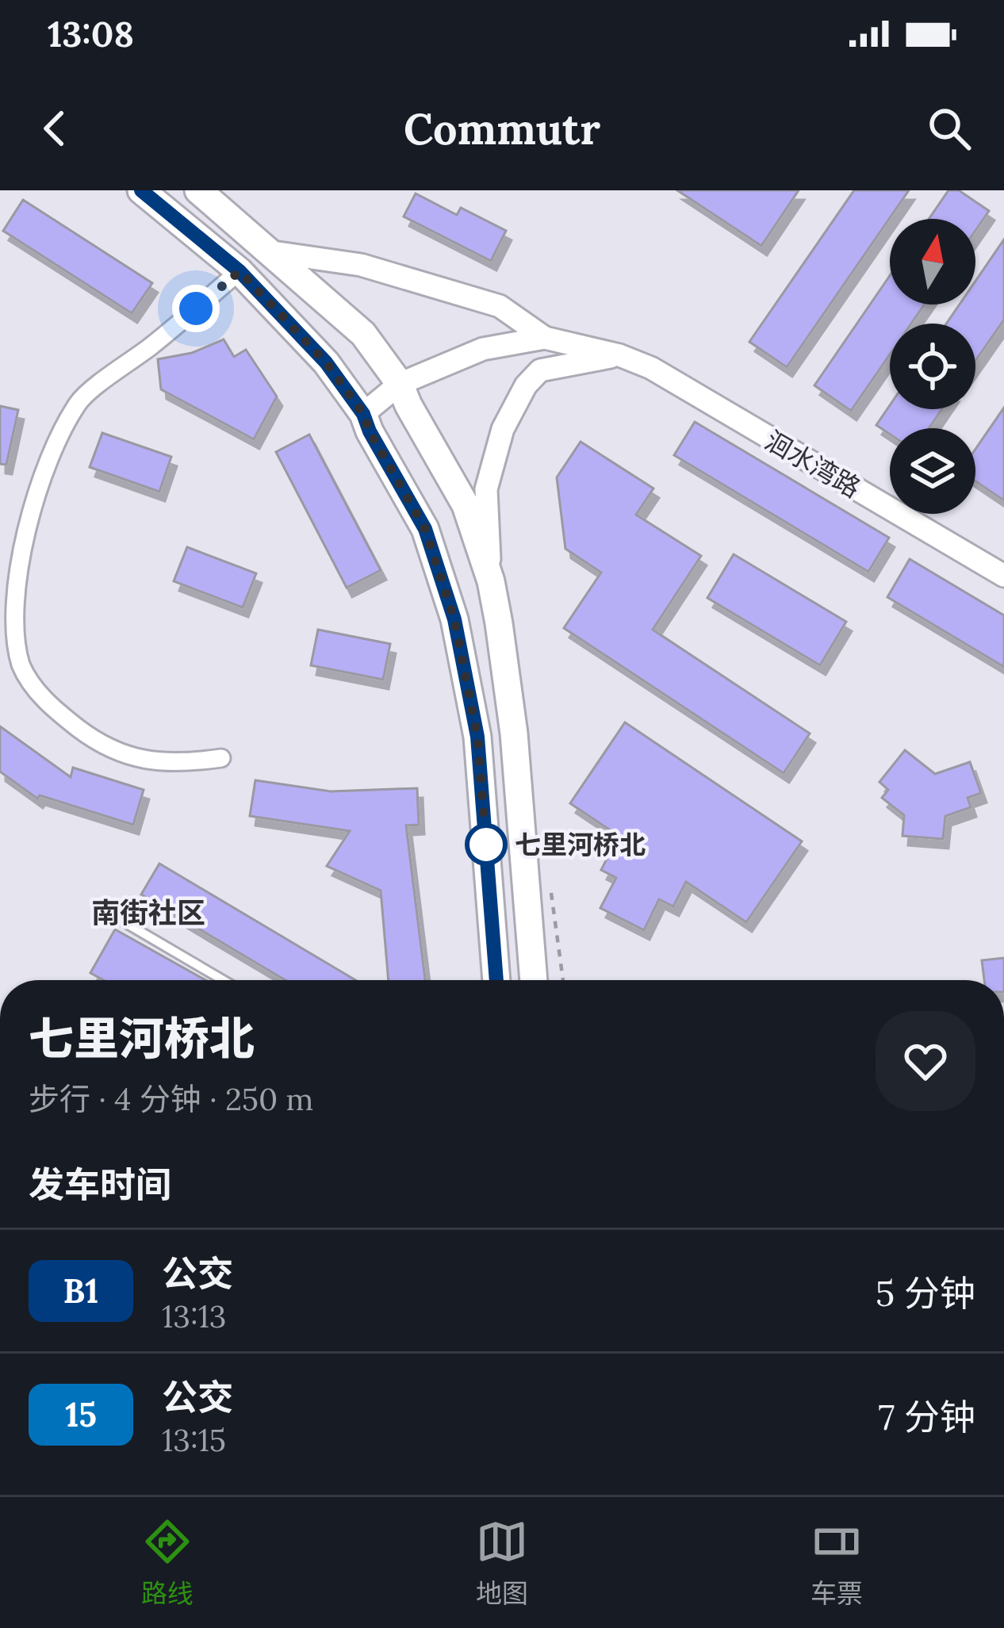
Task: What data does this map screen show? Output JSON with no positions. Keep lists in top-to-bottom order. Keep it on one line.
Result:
{"streets":{"street":["洄水湾路"]},"districts":["南街社区"],"places":["七里河桥北"],"lines":["bus line B1"],"north":"top","page":{"status":"13:08","header":"Commutr","heading":[["七里河桥北","步行 · 4 分钟 · 250 m"],"发车时间"],"list":[{"mark":"B1","name":"公交","note":"13:13","value":"5 分钟"},{"mark":"15","name":"公交","note":"13:15","value":"7 分钟"}],"tabs":["路线","地图","车票"]}}
